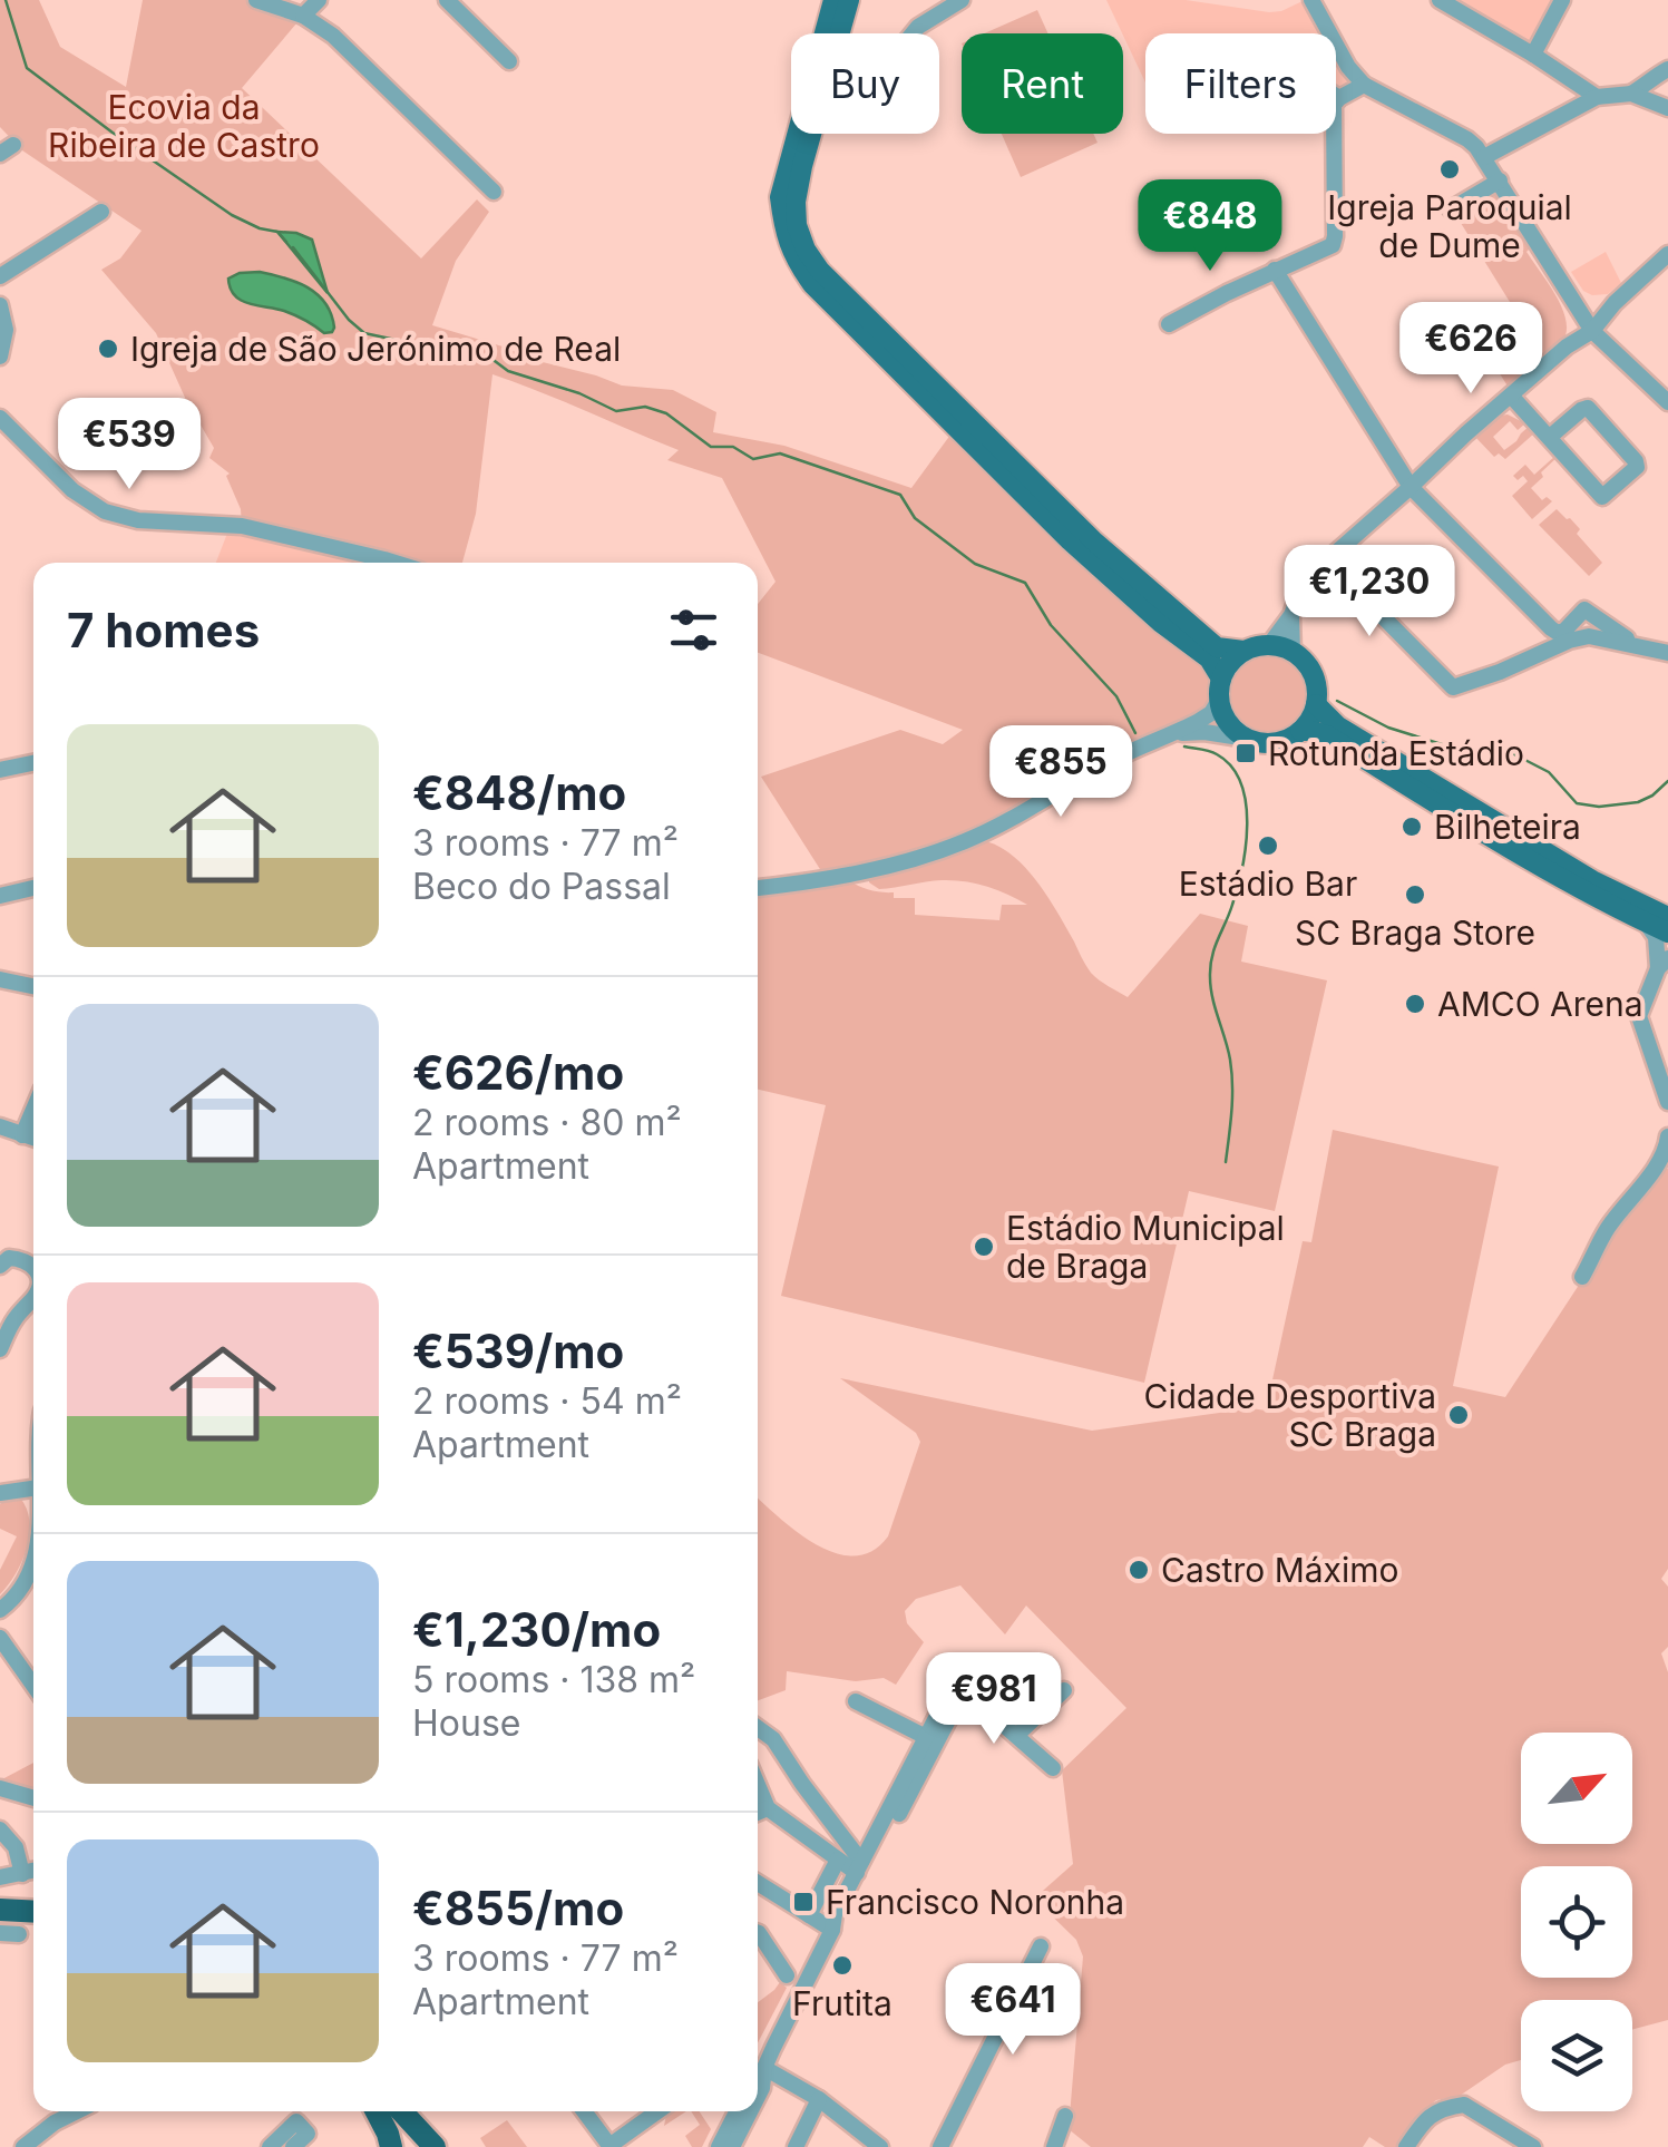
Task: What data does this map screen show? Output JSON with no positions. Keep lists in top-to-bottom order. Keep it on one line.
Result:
{"parks":["Ecovia da Ribeira de Castro"],"places":{"other":["Igreja Paroquial de Dume","Igreja de São Jerónimo de Real","Bilheteira","Estádio Bar","SC Braga Store","AMCO Arena","Estádio Municipal de Braga","Cidade Desportiva SC Braga","Castro Máximo","Frutita"],"transit":["Rotunda Estádio","Francisco Noronha"]},"north":"top right","page":{"chip":["Buy","Rent","Filters"],"price":["€848","€626","€539","€1,230","€855","€981","€641"],"heading":"7 homes","list":[{"name":"€848/mo","note":"3 rooms · 77 m² · Beco do Passal"},{"name":"€626/mo","note":"2 rooms · 80 m² · Apartment"},{"name":"€539/mo","note":"2 rooms · 54 m² · Apartment"},{"name":"€1,230/mo","note":"5 rooms · 138 m² · House"},{"name":"€855/mo","note":"3 rooms · 77 m² · Apartment"}]}}
